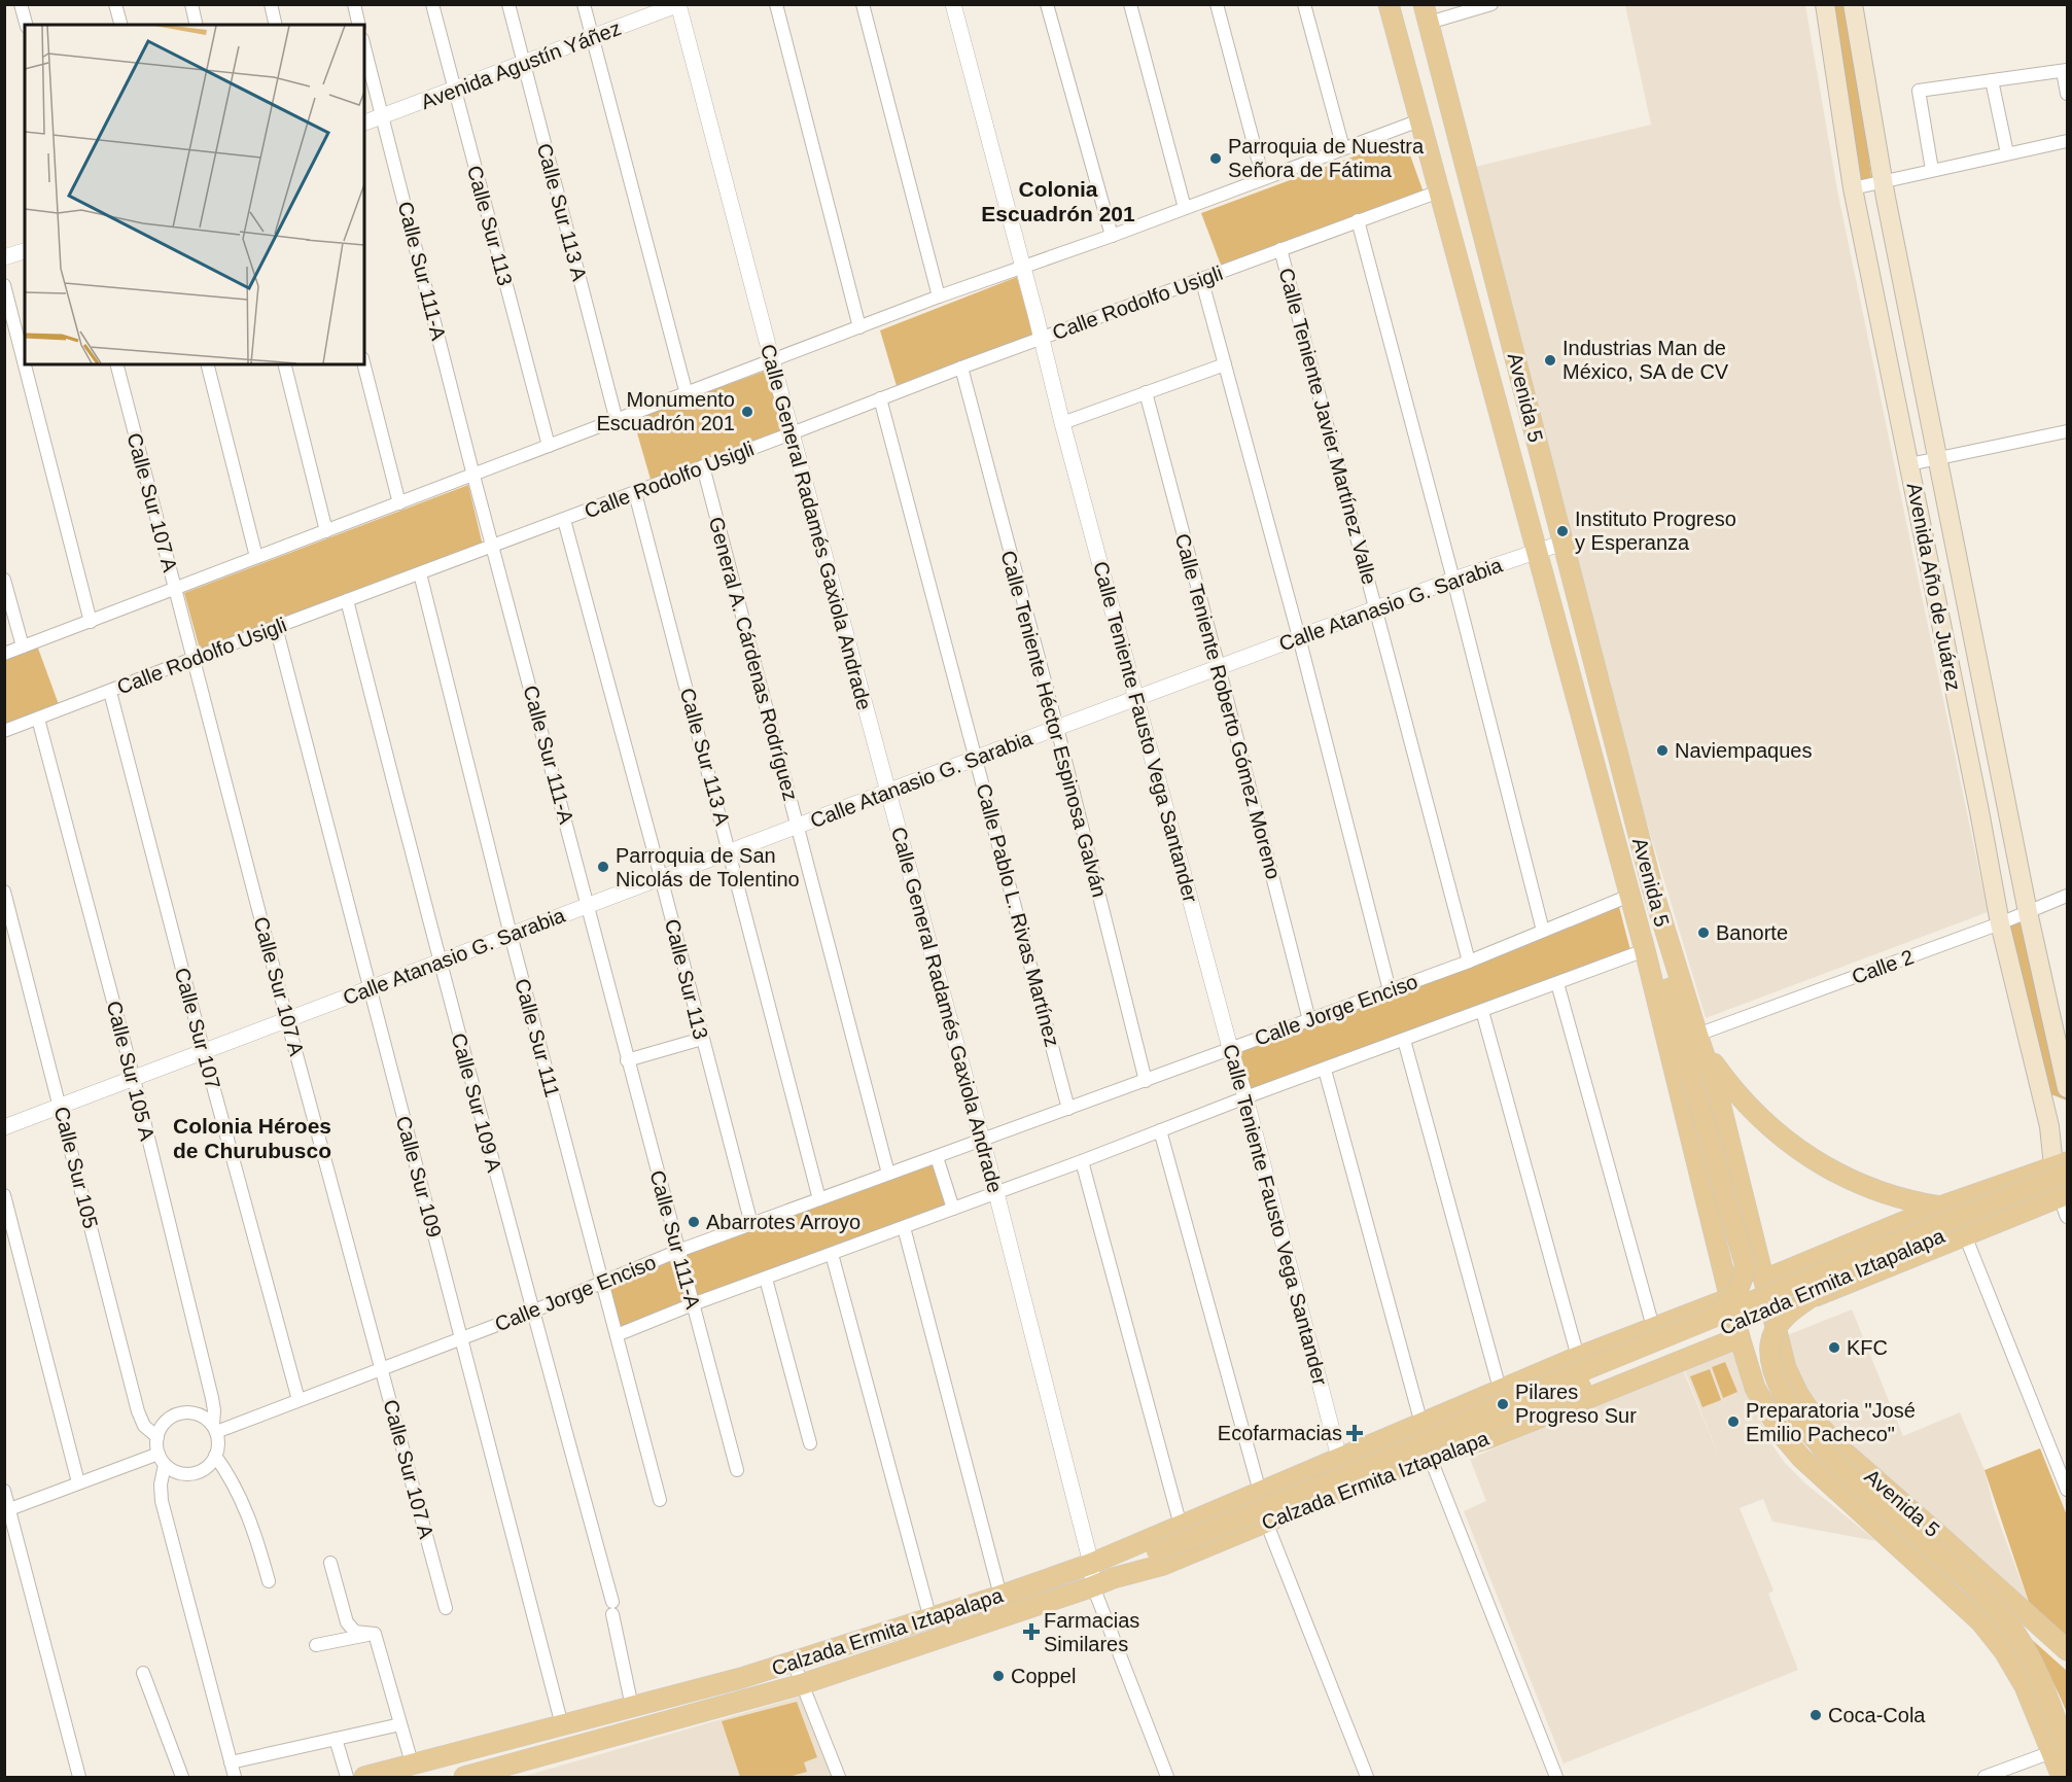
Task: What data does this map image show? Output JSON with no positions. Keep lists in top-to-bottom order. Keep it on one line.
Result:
{"streets":{"main road":["Avenida 5","Avenida Año de Juárez","Calzada Ermita Iztapalapa"],"street":["Avenida Agustín Yáñez","Calle Sur 113 A","Calle Sur 113","Calle Sur 111-A","Calle Rodolfo Usigli","Calle Teniente Javier Martínez Valle","Calle Sur 107 A","Calle General Radamés Gaxiola Andrade","Calle Atanasio G. Sarabia","General A. Cárdenas Rodríguez","Calle Teniente Roberto Gómez Moreno","Calle Teniente Héctor Espinosa Galván","Calle Teniente Fausto Vega Santander","Calle Pablo L. Rivas Martínez","Calle 2","Calle Jorge Enciso","Calle Sur 107","Calle Sur 111","Calle Sur 105 A","Calle Sur 109 A","Calle Sur 105","Calle Sur 109"]},"crossings":[["Avenida Agustín Yáñez","Calle Sur 113 A"],["Avenida Agustín Yáñez","Calle Sur 113"],["Avenida Agustín Yáñez","Calle Sur 111-A"],["Avenida Agustín Yáñez","Calle General Radamés Gaxiola Andrade"],["Calle Sur 113 A","Calle Rodolfo Usigli"],["Calle Sur 113 A","Calle Atanasio G. Sarabia"],["Calle Sur 113 A","Calle Jorge Enciso"],["Calle Sur 113","Calle Rodolfo Usigli"],["Calle Sur 113","Calle Atanasio G. Sarabia"],["Calle Sur 113","Calle Jorge Enciso"],["Calle Sur 111-A","Calle Rodolfo Usigli"],["Calle Sur 111-A","Calle Atanasio G. Sarabia"],["Calle Sur 111-A","Calle Jorge Enciso"],["Calle Rodolfo Usigli","Avenida 5"],["Calle Rodolfo Usigli","Calle Teniente Javier Martínez Valle"],["Calle Rodolfo Usigli","Calle Sur 107 A"],["Calle Rodolfo Usigli","Calle General Radamés Gaxiola Andrade"],["Calle Rodolfo Usigli","General A. Cárdenas Rodríguez"],["Calle Rodolfo Usigli","Calle Teniente Héctor Espinosa Galván"],["Calle Rodolfo Usigli","Calle Teniente Fausto Vega Santander"],["Calle Rodolfo Usigli","Calle Pablo L. Rivas Martínez"],["Calle Rodolfo Usigli","Calle Sur 107"],["Calle Rodolfo Usigli","Calle Sur 111"],["Calle Rodolfo Usigli","Calle Sur 105 A"],["Calle Rodolfo Usigli","Calle Sur 109 A"],["Calle Rodolfo Usigli","Calle Sur 109"],["Avenida 5","Calle Atanasio G. Sarabia"],["Avenida 5","Calle 2"],["Avenida 5","Calle Jorge Enciso"],["Avenida 5","Calzada Ermita Iztapalapa"],["Calle Teniente Javier Martínez Valle","Calle Atanasio G. Sarabia"],["Calle Teniente Javier Martínez Valle","Calle Jorge Enciso"],["Calle Sur 107 A","Calle Atanasio G. Sarabia"],["Calle Sur 107 A","Calle Jorge Enciso"],["Calle General Radamés Gaxiola Andrade","Calle Atanasio G. Sarabia"],["Calle General Radamés Gaxiola Andrade","Calle Jorge Enciso"],["Calle General Radamés Gaxiola Andrade","Calzada Ermita Iztapalapa"],["Avenida Año de Juárez","Calle 2"],["Avenida Año de Juárez","Calzada Ermita Iztapalapa"],["Calle Atanasio G. Sarabia","General A. Cárdenas Rodríguez"],["Calle Atanasio G. Sarabia","Calle Teniente Roberto Gómez Moreno"],["Calle Atanasio G. Sarabia","Calle Teniente Héctor Espinosa Galván"],["Calle Atanasio G. Sarabia","Calle Teniente Fausto Vega Santander"],["Calle Atanasio G. Sarabia","Calle Pablo L. Rivas Martínez"],["Calle Atanasio G. Sarabia","Calle Sur 107"],["Calle Atanasio G. Sarabia","Calle Sur 111"],["Calle Atanasio G. Sarabia","Calle Sur 105 A"],["Calle Atanasio G. Sarabia","Calle Sur 109 A"],["Calle Atanasio G. Sarabia","Calle Sur 105"],["Calle Atanasio G. Sarabia","Calle Sur 109"],["General A. Cárdenas Rodríguez","Calle Jorge Enciso"],["Calle Teniente Roberto Gómez Moreno","Calle Jorge Enciso"],["Calle Teniente Héctor Espinosa Galván","Calle Jorge Enciso"],["Calle Teniente Fausto Vega Santander","Calle Jorge Enciso"],["Calle Teniente Fausto Vega Santander","Calzada Ermita Iztapalapa"],["Calle Pablo L. Rivas Martínez","Calle Jorge Enciso"],["Calle Jorge Enciso","Calle Sur 107"],["Calle Jorge Enciso","Calle Sur 111"],["Calle Jorge Enciso","Calle Sur 105 A"],["Calle Jorge Enciso","Calle Sur 109 A"],["Calle Jorge Enciso","Calle Sur 105"],["Calle Jorge Enciso","Calle Sur 109"],["Calle Sur 105 A","Calle Sur 105"],["Calle Sur 109 A","Calzada Ermita Iztapalapa"],["Calle Sur 109","Calzada Ermita Iztapalapa"]],"districts":["Colonia Escuadrón 201","Colonia Héroes de Churubusco"],"places":{"other":["Parroquia de Nuestra Señora de Fátima","Industrias Man de México, SA de CV","Monumento Escuadrón 201","Instituto Progreso y Esperanza","Naviempaques","Parroquia de San Nicolás de Tolentino","Banorte","Abarrotes Arroyo","KFC","Pilares Progreso Sur","Preparatoria \"José Emilio Pacheco\"","Coppel","Coca-Cola"],"health":["Ecofarmacias","Farmacias Similares"]}}
